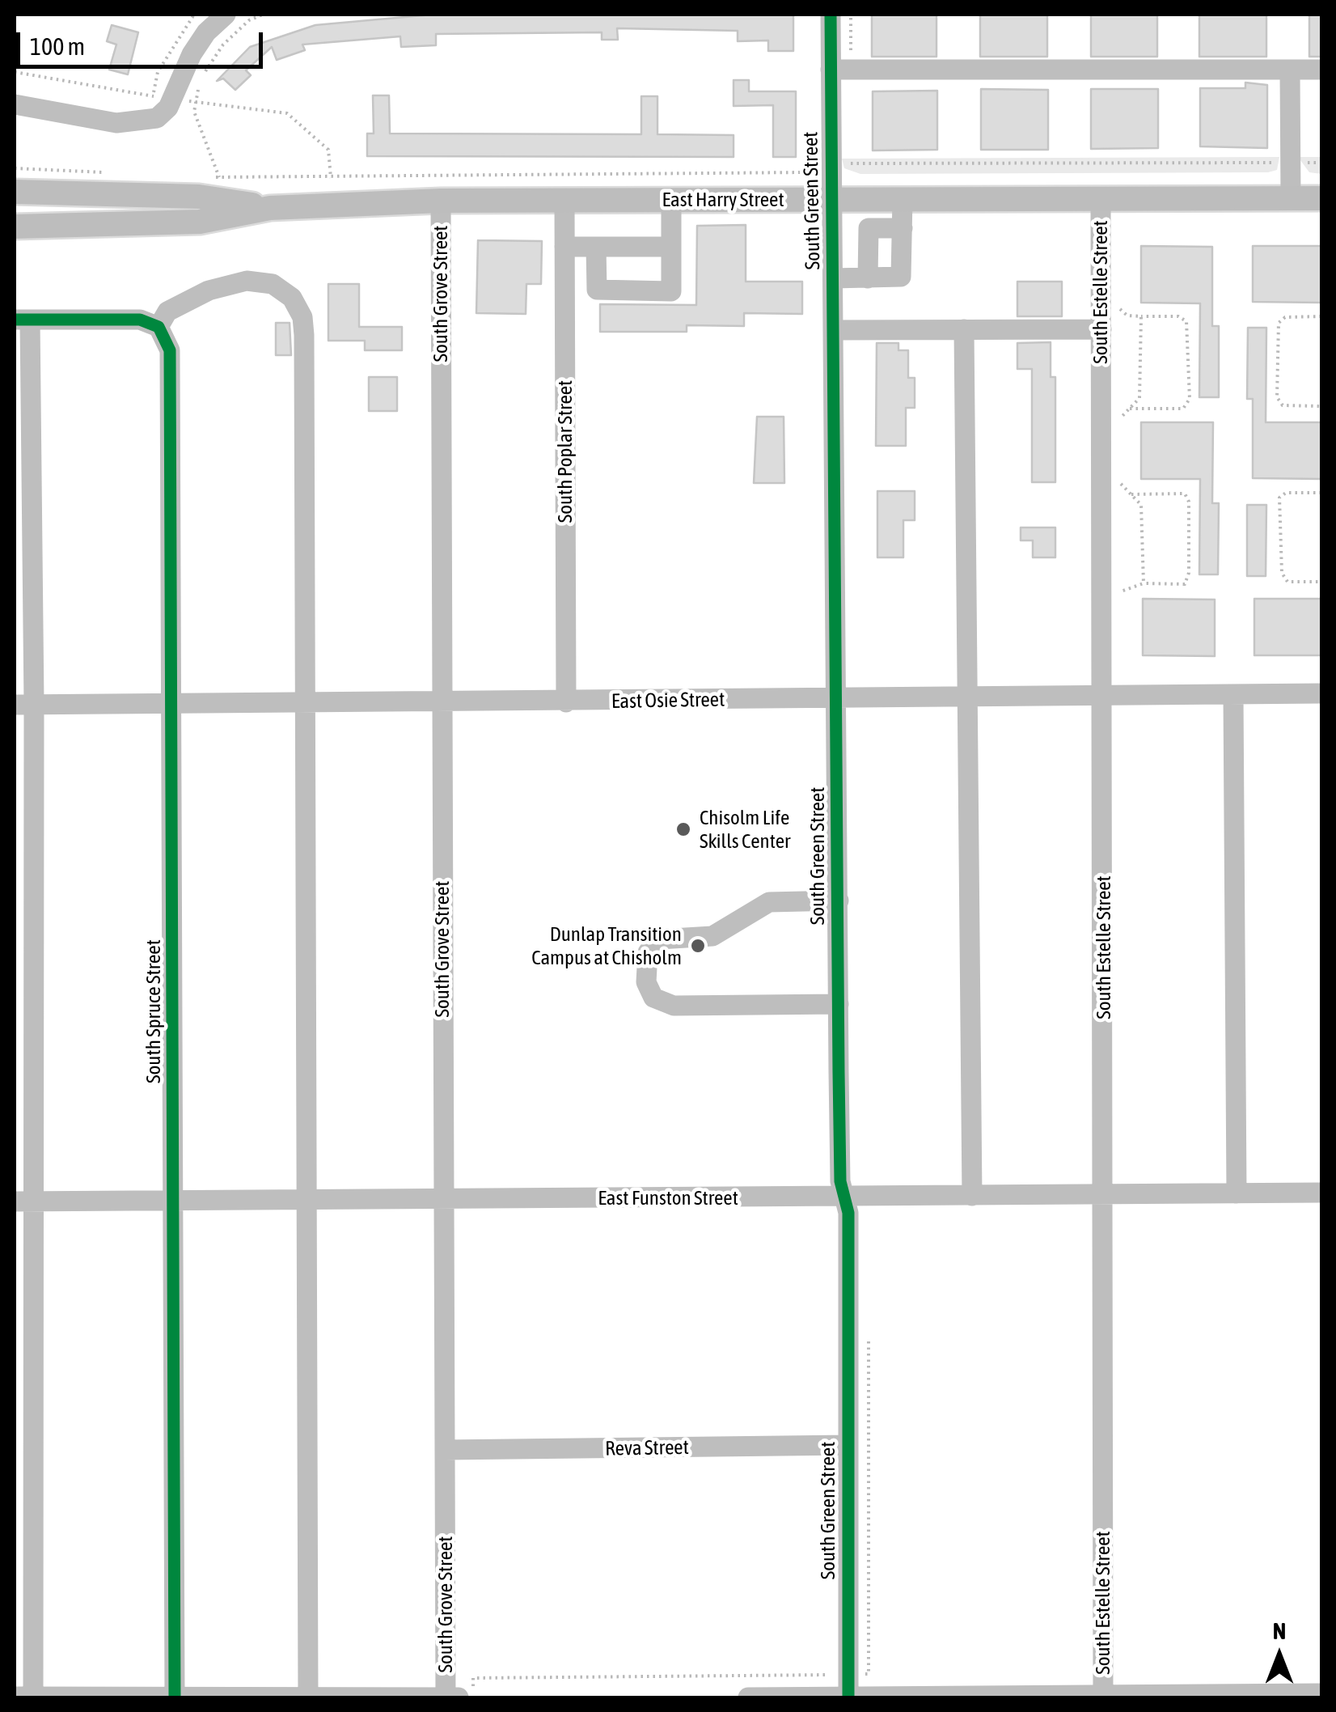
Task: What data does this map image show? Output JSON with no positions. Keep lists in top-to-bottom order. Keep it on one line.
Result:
{"streets":{"main road":["East Harry Street"],"street":["South Green Street","South Estelle Street","South Grove Street","South Poplar Street","East Osie Street","South Spruce Street","East Funston Street","Reva Street"]},"crossings":[["East Harry Street","South Green Street"],["East Harry Street","South Estelle Street"],["East Harry Street","South Grove Street"],["East Harry Street","South Poplar Street"],["South Green Street","East Osie Street"],["South Green Street","East Funston Street"],["South Green Street","Reva Street"],["South Estelle Street","East Osie Street"],["South Estelle Street","East Funston Street"],["South Grove Street","East Osie Street"],["South Grove Street","East Funston Street"],["South Grove Street","Reva Street"],["South Poplar Street","East Osie Street"],["East Osie Street","South Spruce Street"],["South Spruce Street","East Funston Street"]],"places":["Chisolm Life Skills Center","Dunlap Transition Campus at Chisholm"],"scale_bar":"100 m","north":"top"}
